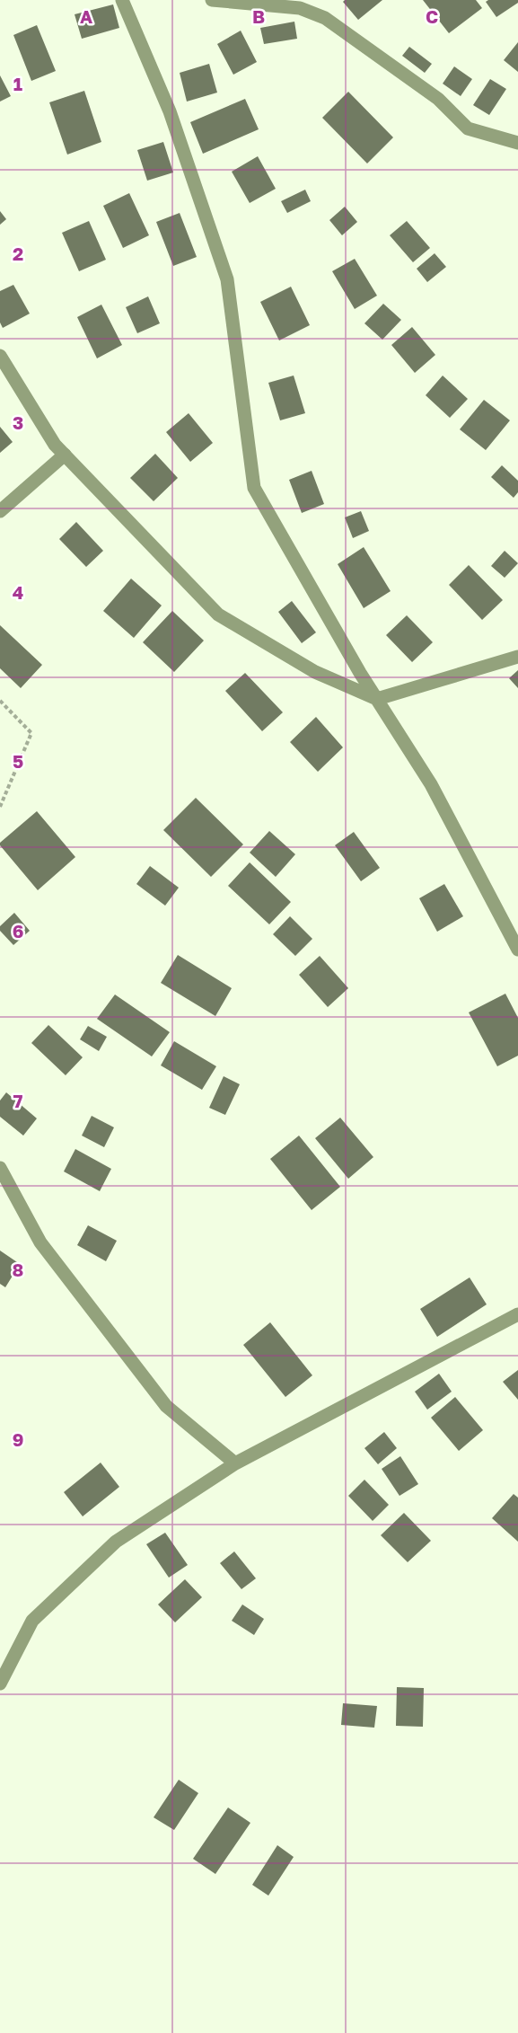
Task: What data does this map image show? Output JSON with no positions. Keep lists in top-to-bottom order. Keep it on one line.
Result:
{"grid":{"columns":["A","B","C"],"rows":["1","2","3","4","5","6","7","8","9"]}}
